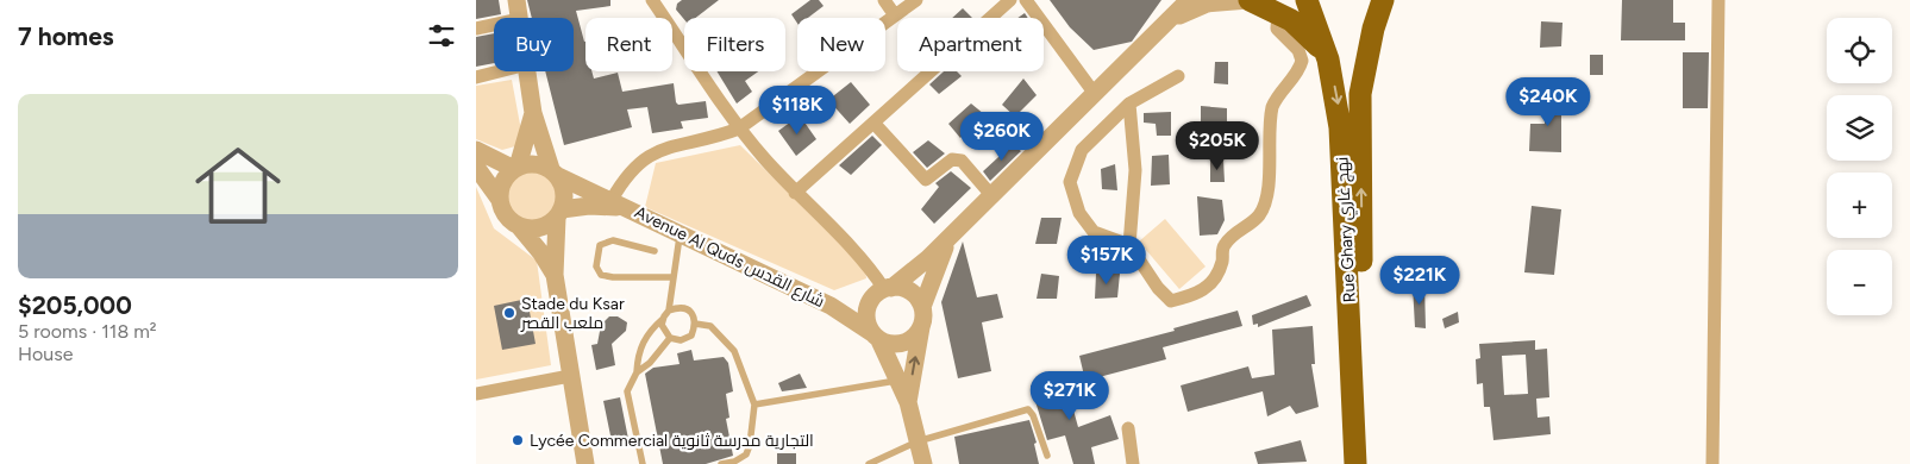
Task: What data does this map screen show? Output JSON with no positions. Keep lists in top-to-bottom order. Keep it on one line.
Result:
{"streets":{"highway":["Rue Ghary نهج غاري"],"street":["Avenue Al Quds شارع القدس"]},"places":["Stade du Ksar ملعب القصر","Lycée Commercial التجارية مدرسة ثانوية"],"page":{"heading":"7 homes","map_buttons":["+","−"],"chip":["Buy","Rent","Filters","New","Apartment"],"list":[{"name":"$205,000","note":"5 rooms · 118 m² · House"}],"price":["$240K","$118K","$260K","$205K","$157K","$221K","$271K"]}}
